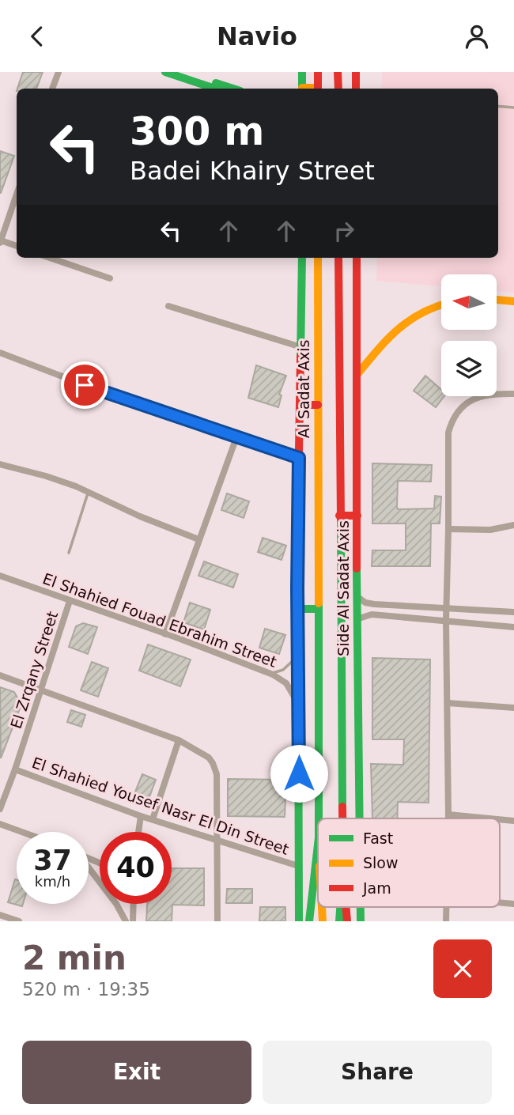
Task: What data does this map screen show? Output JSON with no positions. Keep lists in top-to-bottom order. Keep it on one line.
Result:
{"streets":{"street":["Al Sadat Axis","Side Al Sadat Axis","El Shahied Fouad Ebrahim Street","El Zrqany Street","El Shahied Yousef Nasr El Din Street"]},"crossings":[["El Shahied Fouad Ebrahim Street","El Zrqany Street"],["El Zrqany Street","El Shahied Yousef Nasr El Din Street"]],"legend":["Fast","Slow","Jam"],"north":"left","page":{"header":"Navio","turn":["300 m","Badei Khairy Street"],"speed":"37 km/h","limit":"40","heading":["2 min","520 m · 19:35"],"buttons":["Exit","Share"]}}
